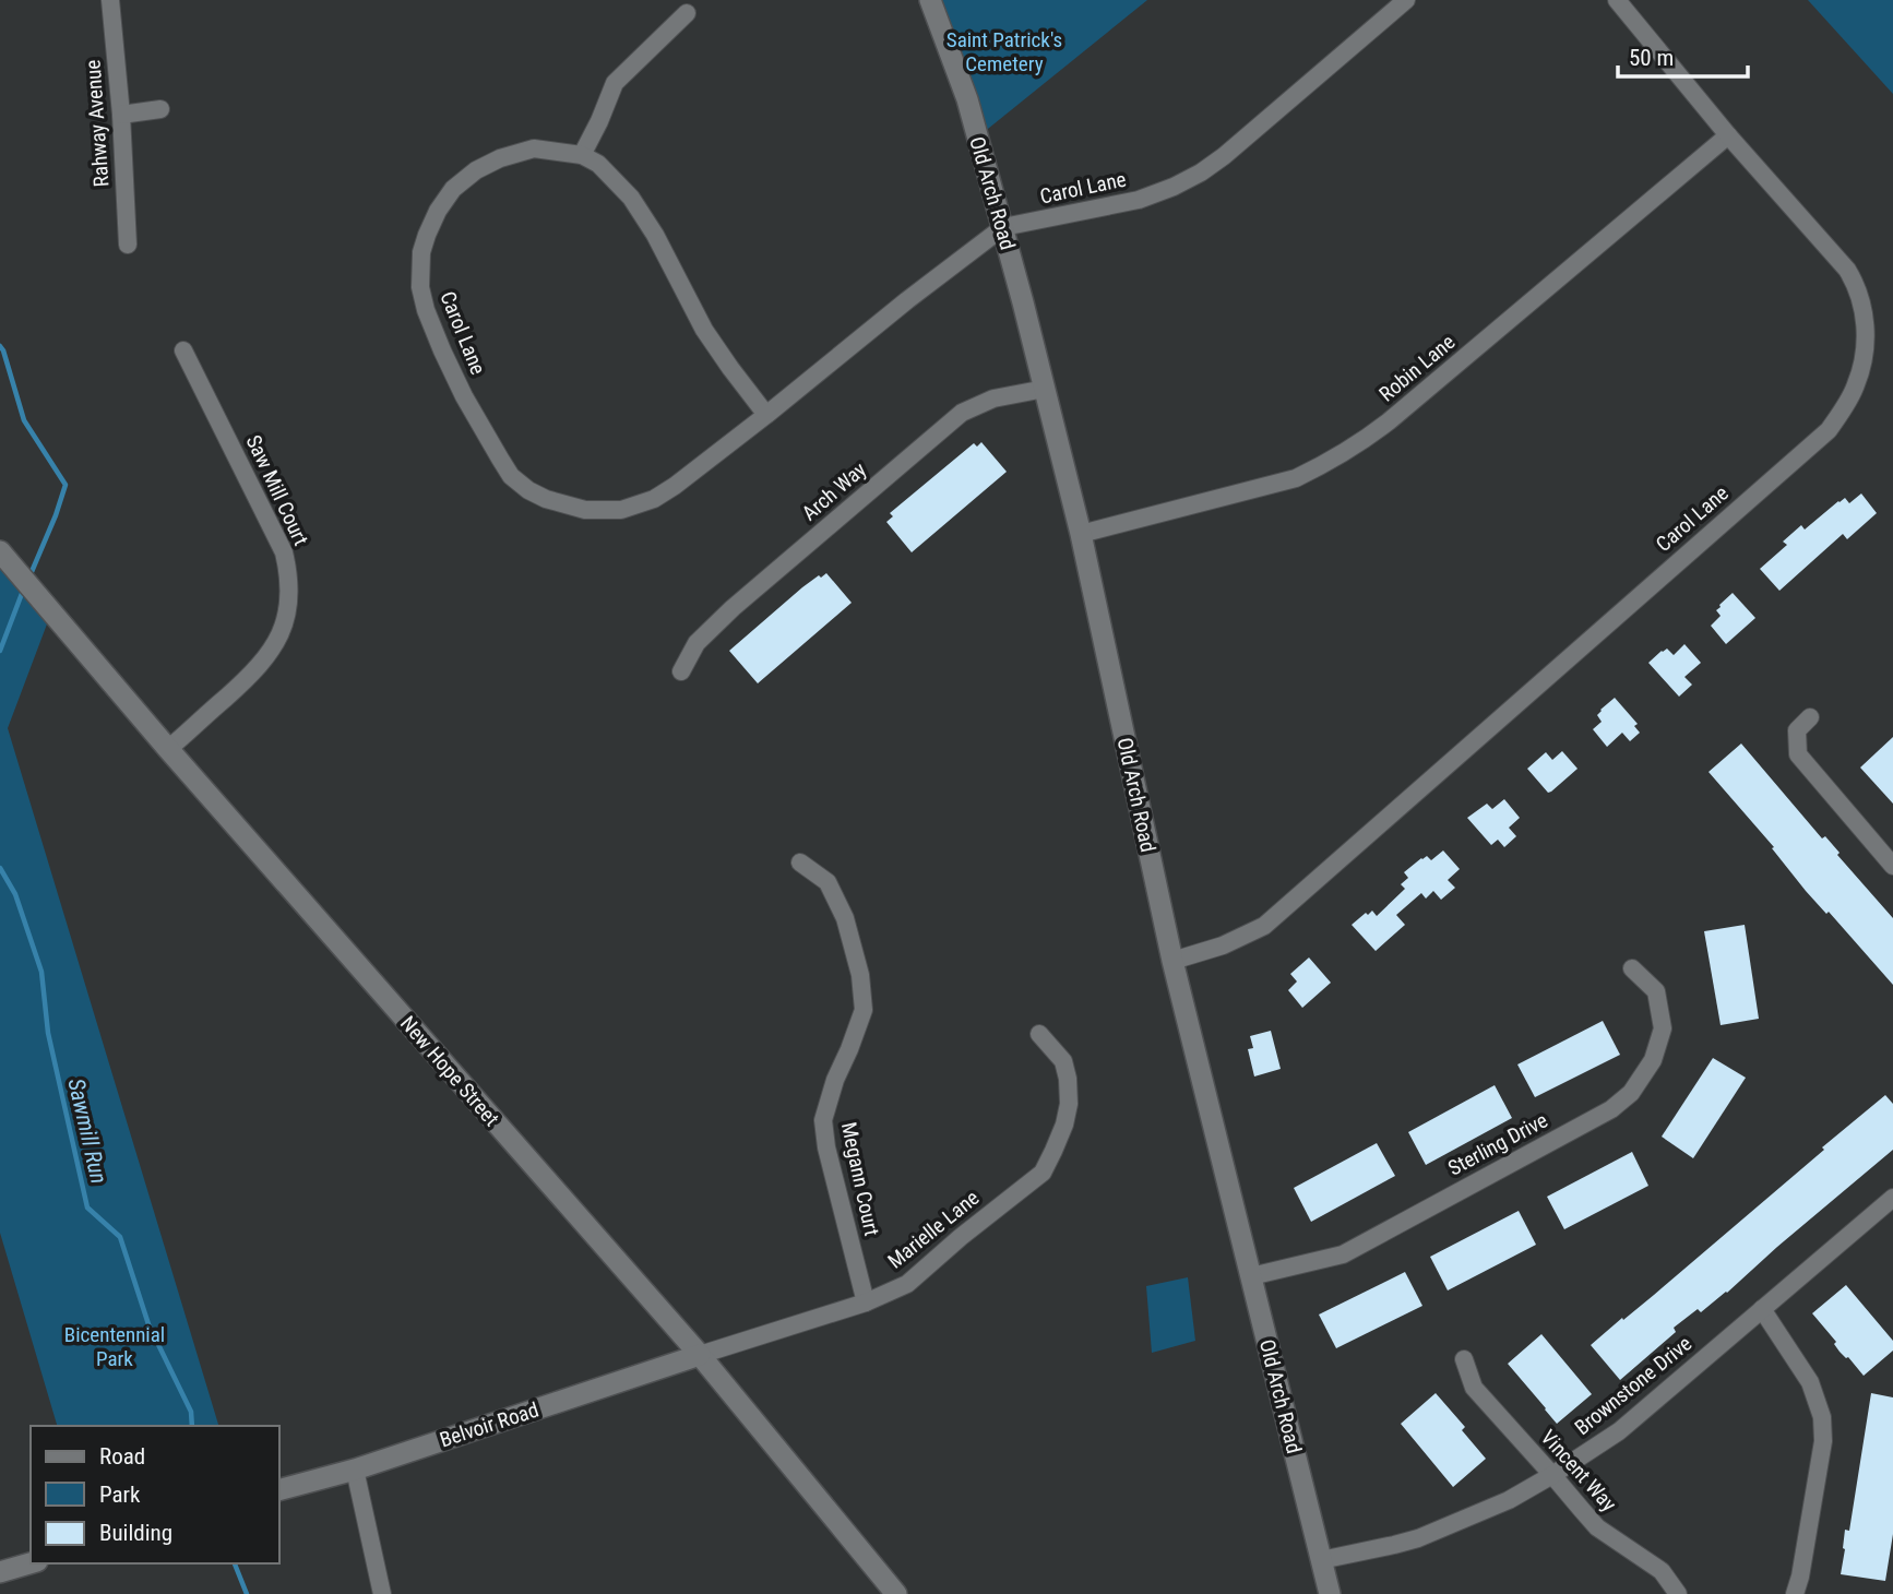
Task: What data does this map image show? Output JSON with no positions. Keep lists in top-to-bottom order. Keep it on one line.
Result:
{"streets":{"street":["Rahway Avenue","Carol Lane","Old Arch Road","Robin Lane","Saw Mill Court","Arch Way","New Hope Street","Sterling Drive","Megann Court","Marielle Lane","Brownstone Drive","Belvoir Road","Vincent Way"]},"crossings":[["Carol Lane","Old Arch Road"],["Carol Lane","Robin Lane"],["Old Arch Road","Robin Lane"],["Old Arch Road","Arch Way"],["Old Arch Road","Sterling Drive"],["Old Arch Road","Brownstone Drive"],["Saw Mill Court","New Hope Street"],["New Hope Street","Marielle Lane"],["New Hope Street","Belvoir Road"],["Megann Court","Marielle Lane"],["Marielle Lane","Belvoir Road"],["Brownstone Drive","Vincent Way"]],"water":["Sawmill Run"],"parks":["Saint Patrick's Cemetery","Bicentennial Park"],"legend":["Road","Park","Building"],"scale_bar":"50 m"}
